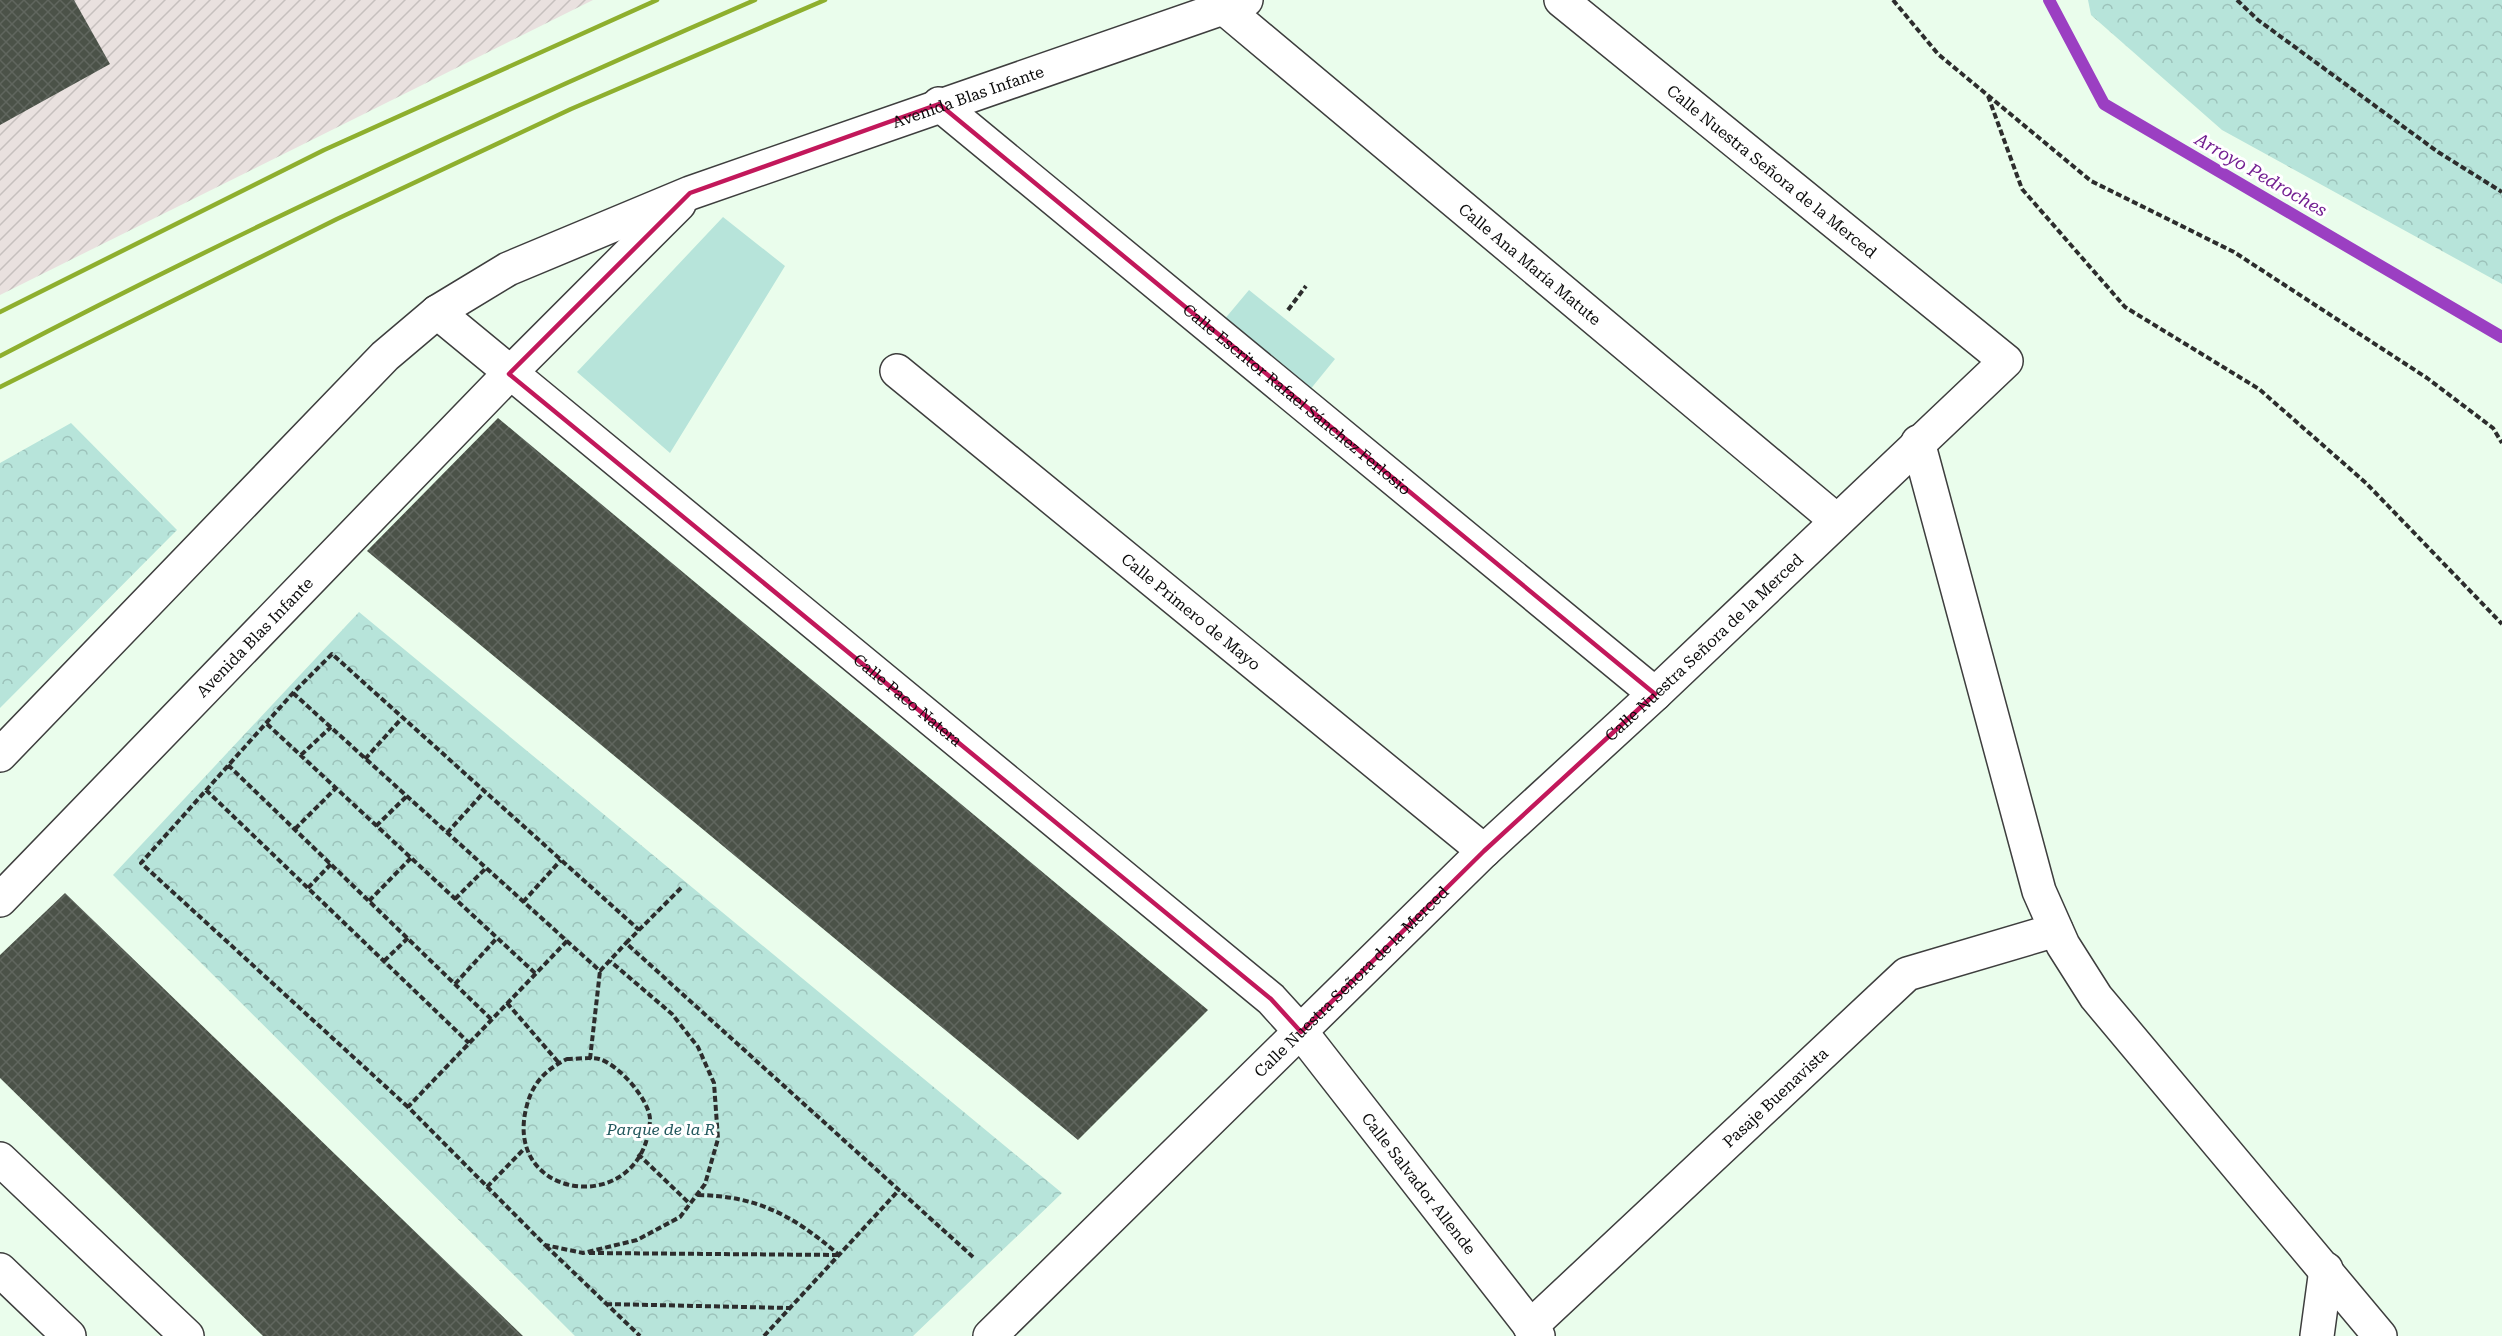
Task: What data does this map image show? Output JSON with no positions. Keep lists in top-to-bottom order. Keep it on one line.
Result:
{"streets":{"street":["Avenida Blas Infante","Calle Nuestra Señora de la Merced","Calle Ana María Matute","Calle Escritor Rafael Sánchez Ferlosio","Calle Primero de Mayo","Calle Paco Natera","Pasaje Buenavista","Calle Salvador Allende"]},"crossings":[["Avenida Blas Infante","Calle Ana María Matute"],["Avenida Blas Infante","Calle Escritor Rafael Sánchez Ferlosio"],["Avenida Blas Infante","Calle Paco Natera"],["Calle Nuestra Señora de la Merced","Calle Ana María Matute"],["Calle Nuestra Señora de la Merced","Calle Escritor Rafael Sánchez Ferlosio"],["Calle Nuestra Señora de la Merced","Calle Primero de Mayo"],["Calle Nuestra Señora de la Merced","Calle Paco Natera"],["Calle Nuestra Señora de la Merced","Calle Salvador Allende"],["Calle Paco Natera","Calle Salvador Allende"],["Pasaje Buenavista","Calle Salvador Allende"]],"water":["Arroyo Pedroches"],"parks":["Parque de la R"]}
